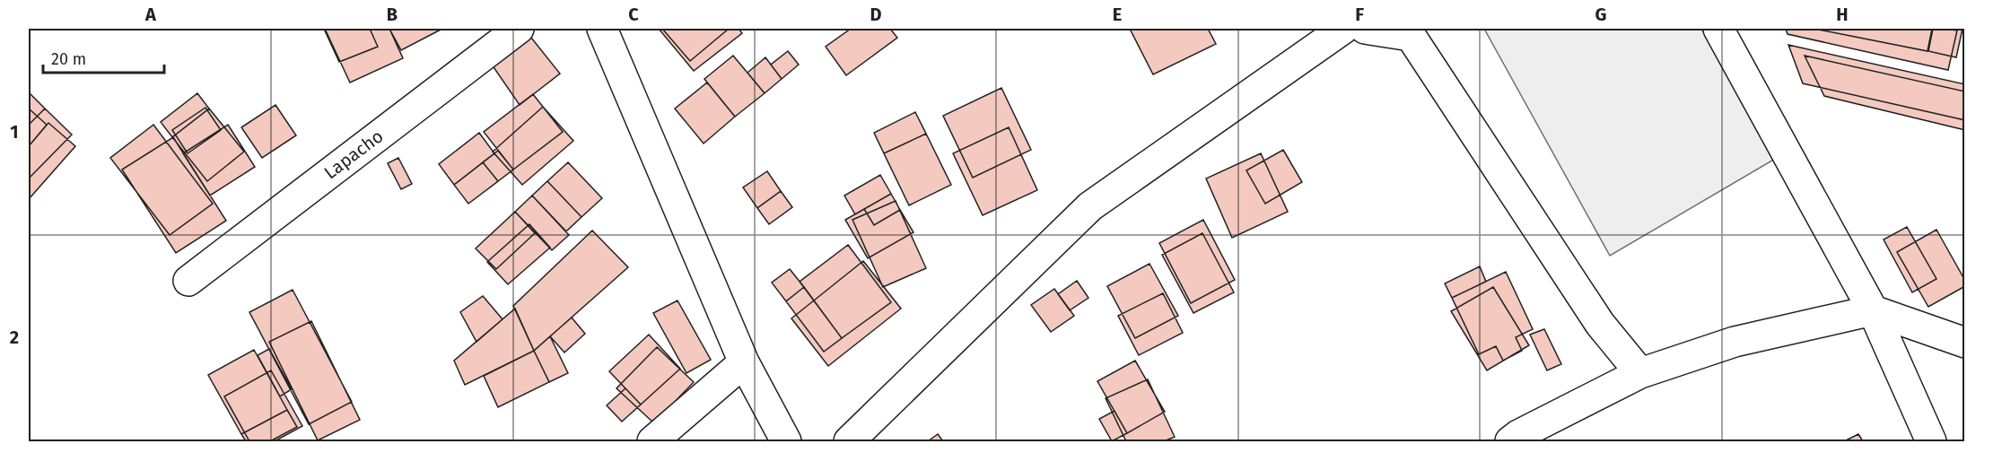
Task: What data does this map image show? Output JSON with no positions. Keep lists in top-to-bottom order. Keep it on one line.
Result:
{"streets":{"street":["Lapacho"]},"scale_bar":"20 m","grid":{"columns":["A","B","C","D","E","F","G","H"],"rows":["1","2"]}}
